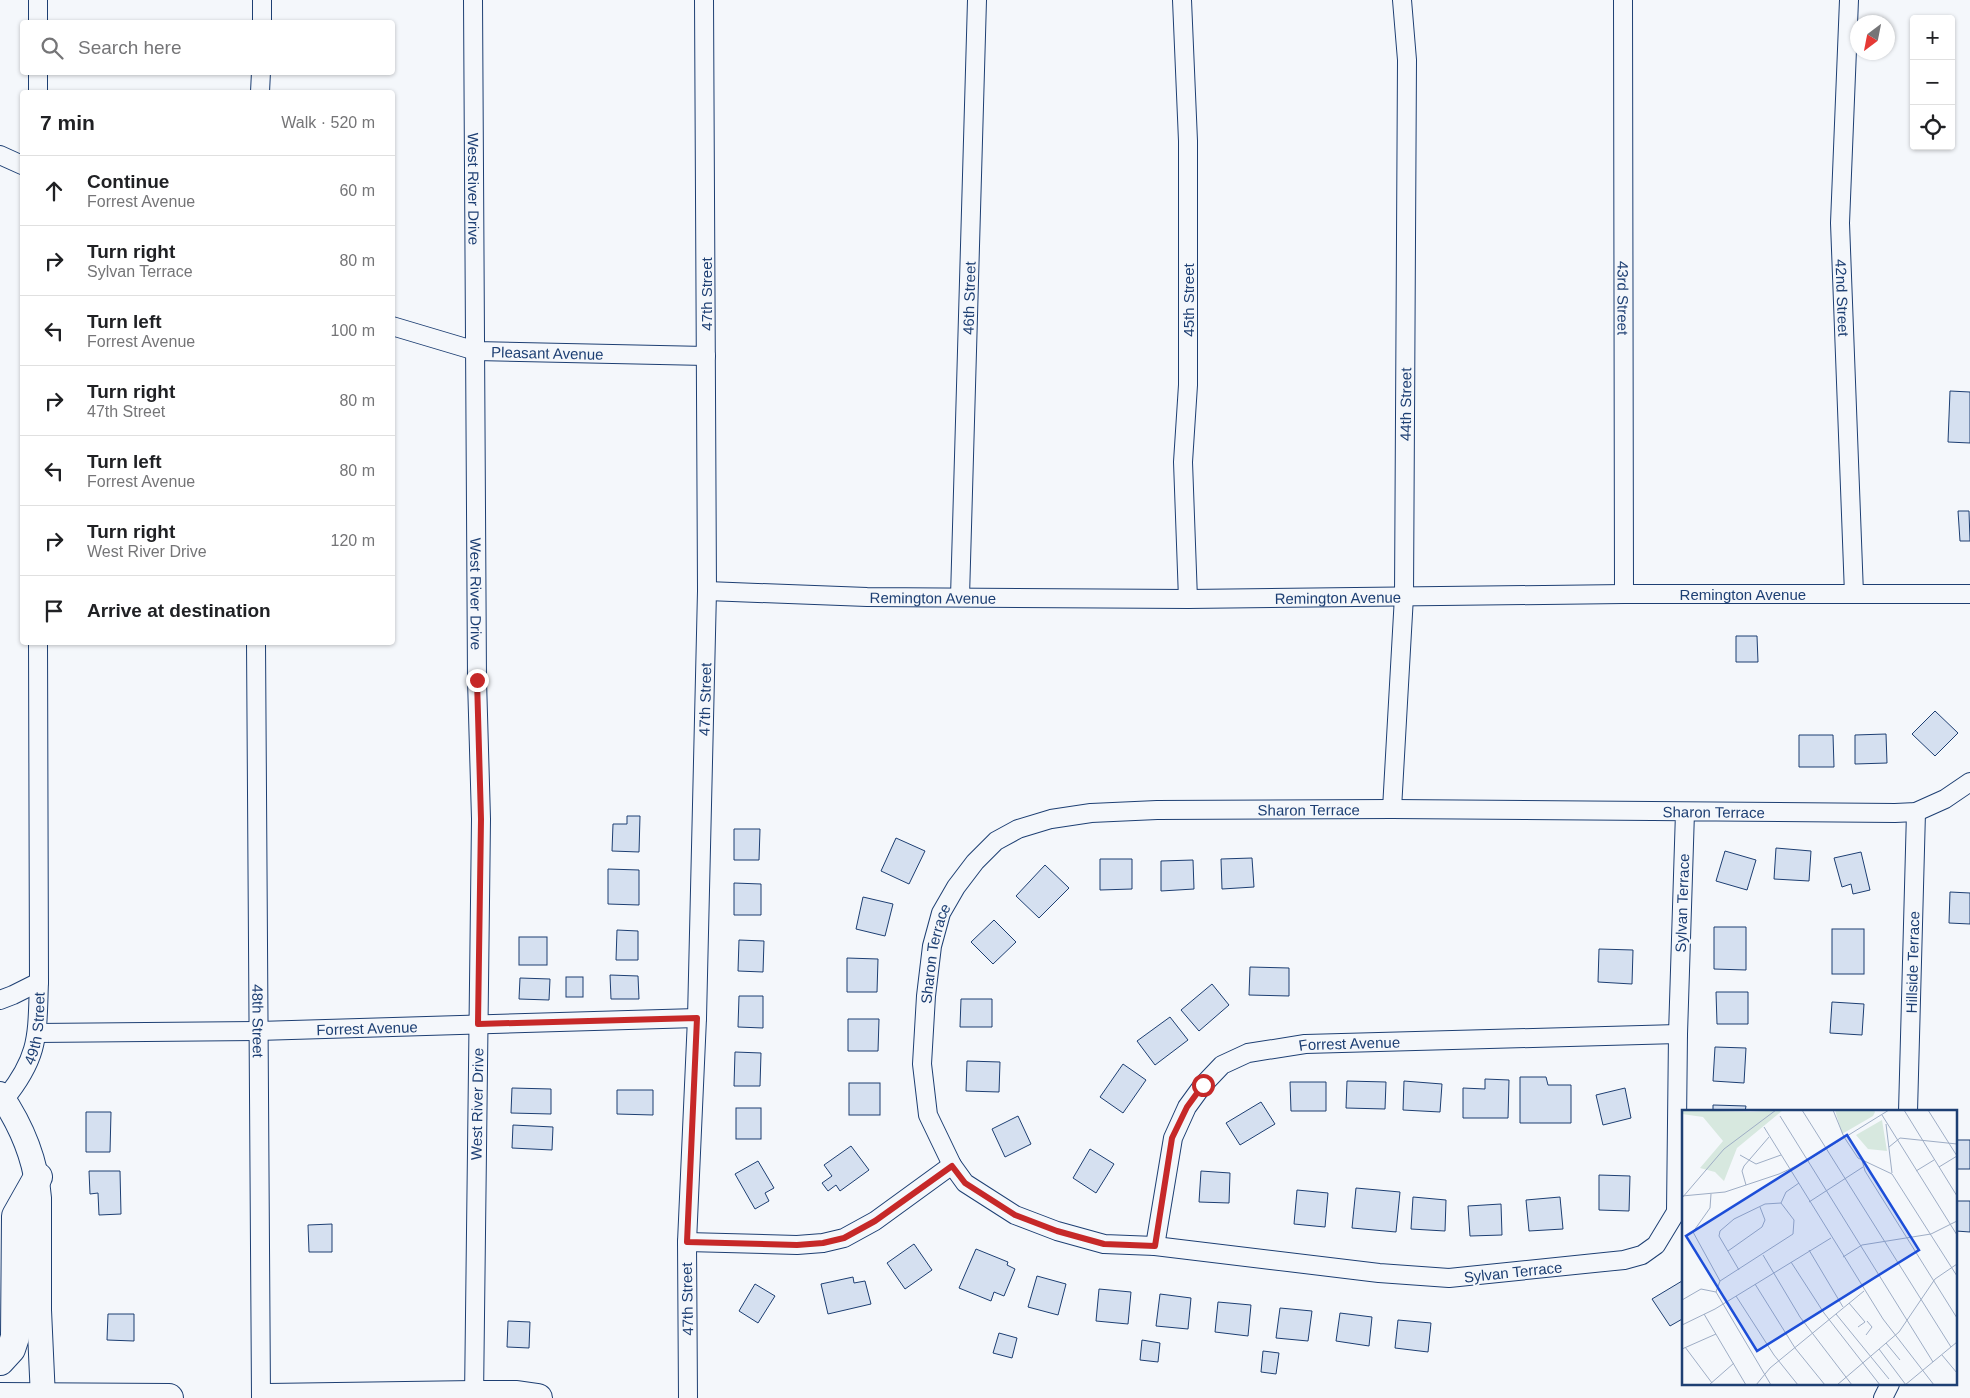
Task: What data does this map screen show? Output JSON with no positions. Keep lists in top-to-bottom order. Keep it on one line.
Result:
{"streets":{"main road":["49th Street"],"street":["West River Drive","47th Street","43rd Street","42nd Street","46th Street","45th Street","Pleasant Avenue","44th Street","Remington Avenue","Sharon Terrace","Sylvan Terrace","Hillside Terrace","48th Street","Forrest Avenue"]},"crossings":[["West River Drive","Pleasant Avenue"],["West River Drive","Forrest Avenue"],["47th Street","Pleasant Avenue"],["47th Street","Remington Avenue"],["47th Street","Forrest Avenue"],["43rd Street","Remington Avenue"],["42nd Street","Remington Avenue"],["46th Street","Remington Avenue"],["45th Street","Remington Avenue"],["44th Street","Remington Avenue"],["44th Street","Sharon Terrace"],["Sharon Terrace","Sylvan Terrace"],["Sharon Terrace","Hillside Terrace"],["Sylvan Terrace","Forrest Avenue"],["48th Street","Forrest Avenue"],["49th Street","Forrest Avenue"]],"north":"bottom left","page":{"map_buttons":["+","−"],"search":"Search here","heading":["7 min","Walk · 520 m"],"list":[["Continue","Forrest Avenue","60 m"],["Turn right","Sylvan Terrace","80 m"],["Turn left","Forrest Avenue","100 m"],["Turn right","47th Street","80 m"],["Turn left","Forrest Avenue","80 m"],["Turn right","West River Drive","120 m"],"Arrive at destination"]}}
